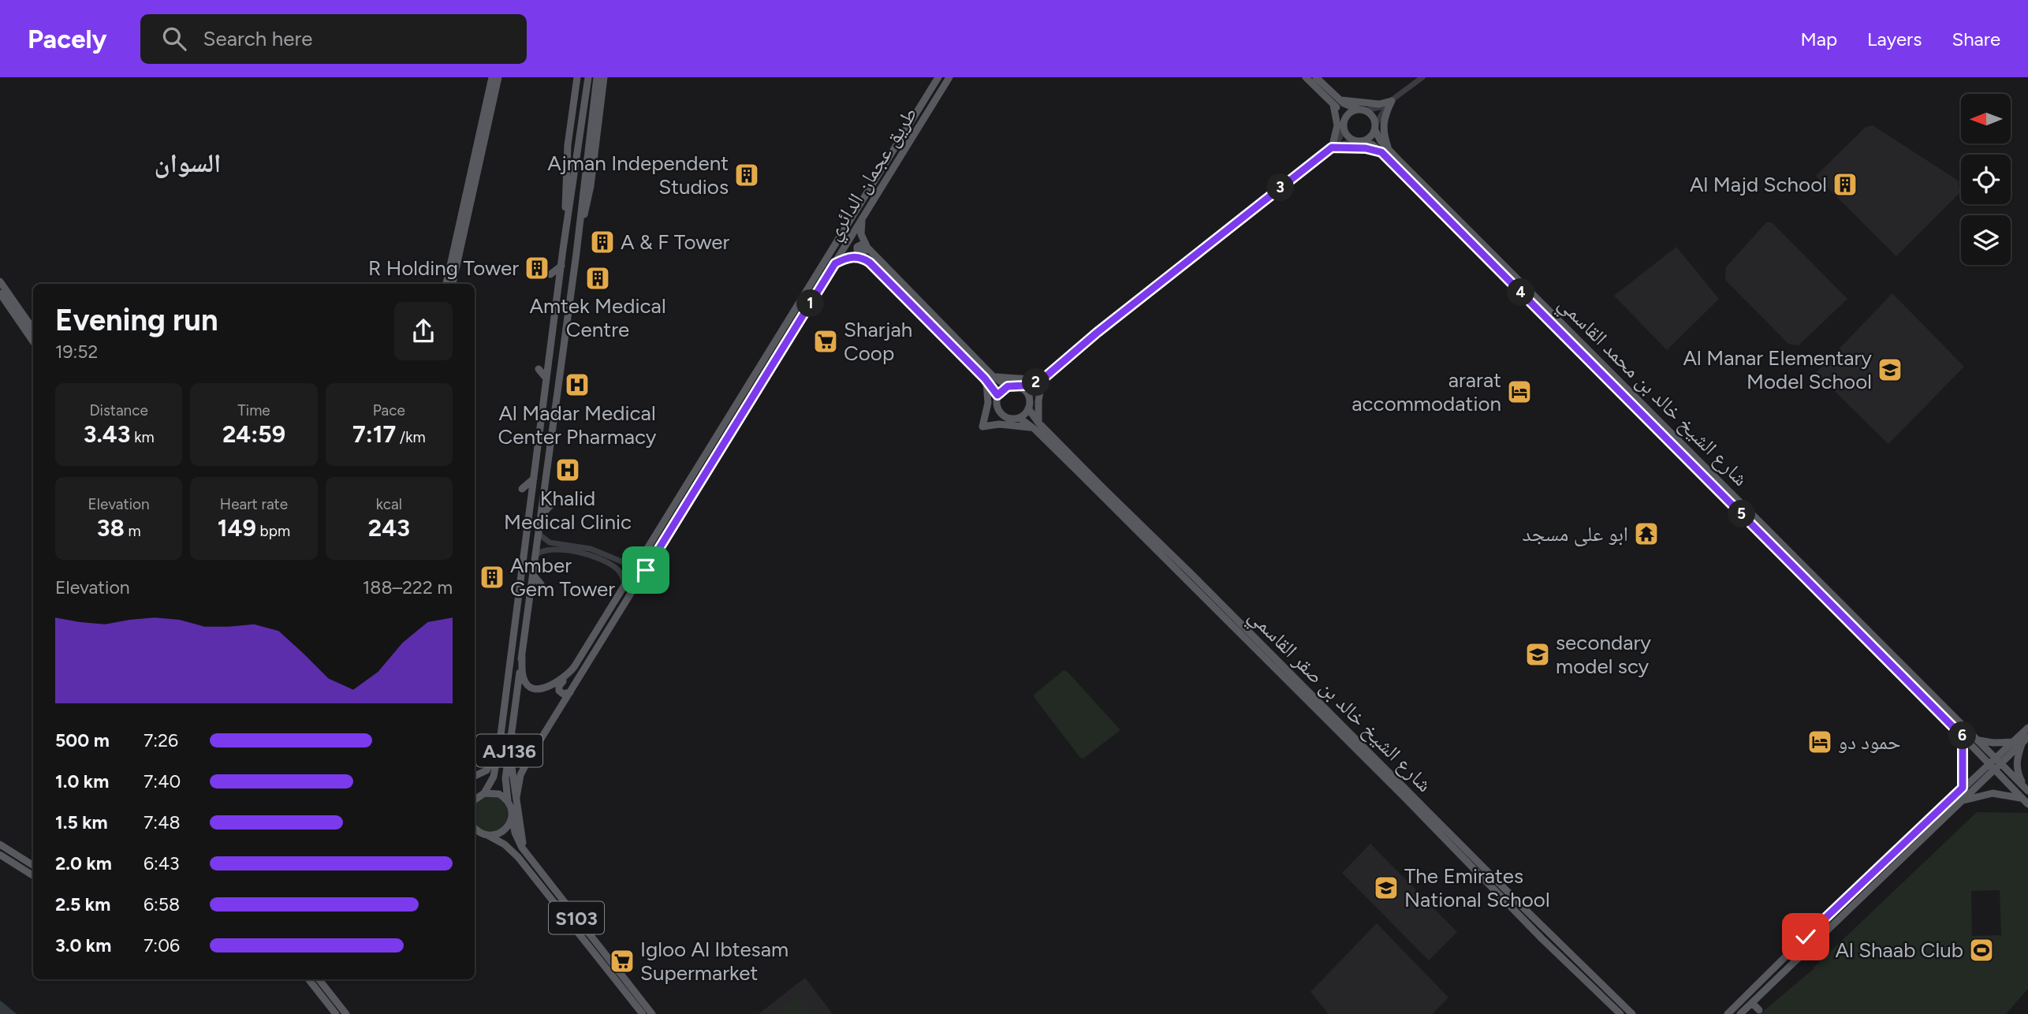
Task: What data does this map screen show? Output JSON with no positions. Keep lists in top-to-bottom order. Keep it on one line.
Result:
{"streets":{"main road":["طريق عجمان الدائري","شارع الشيخ خالد بن محمد القاسمي","شارع الشيخ خالد بن صقر القاسمي","AJ136","S103"]},"crossings":[["طريق عجمان الدائري","AJ136"]],"districts":["السوان"],"places":{"building":["Ajman Independent Studios","Al Majd School","A & F Tower","R Holding Tower","Amtek Medical Centre","Amber Gem Tower"],"supermarket":["Sharjah Coop","Igloo Al Ibtesam Supermarket"],"school or university":["Al Manar Elementary Model School","secondary model scy","The Emirates National School"],"hospital":["Al Madar Medical Center Pharmacy","Khalid Medical Clinic"],"hotel":["ararat accommodation","حمود دو"],"temple":["ابو علی مسجد"],"sports":["Al Shaab Club"]},"north":"left","page":{"header":"Pacely","search":"Search here","nav":["Map","Layers","Share"],"pins":["3","4","1","2","5","6"],"heading":["Evening run","19:52"],"stats":[["Distance","3.43 km"],["Time","24:59"],["Pace","7:17 /km"],["Elevation","38 m"],["Heart rate","149 bpm"],["kcal","243"]],"chart":["Elevation","188–222 m"],"list":[{"name":"500 m","note":"7:26"},{"name":"1.0 km","note":"7:40"},{"name":"1.5 km","note":"7:48"},{"name":"2.0 km","note":"6:43"},{"name":"2.5 km","note":"6:58"},{"name":"3.0 km","note":"7:06"}]}}
